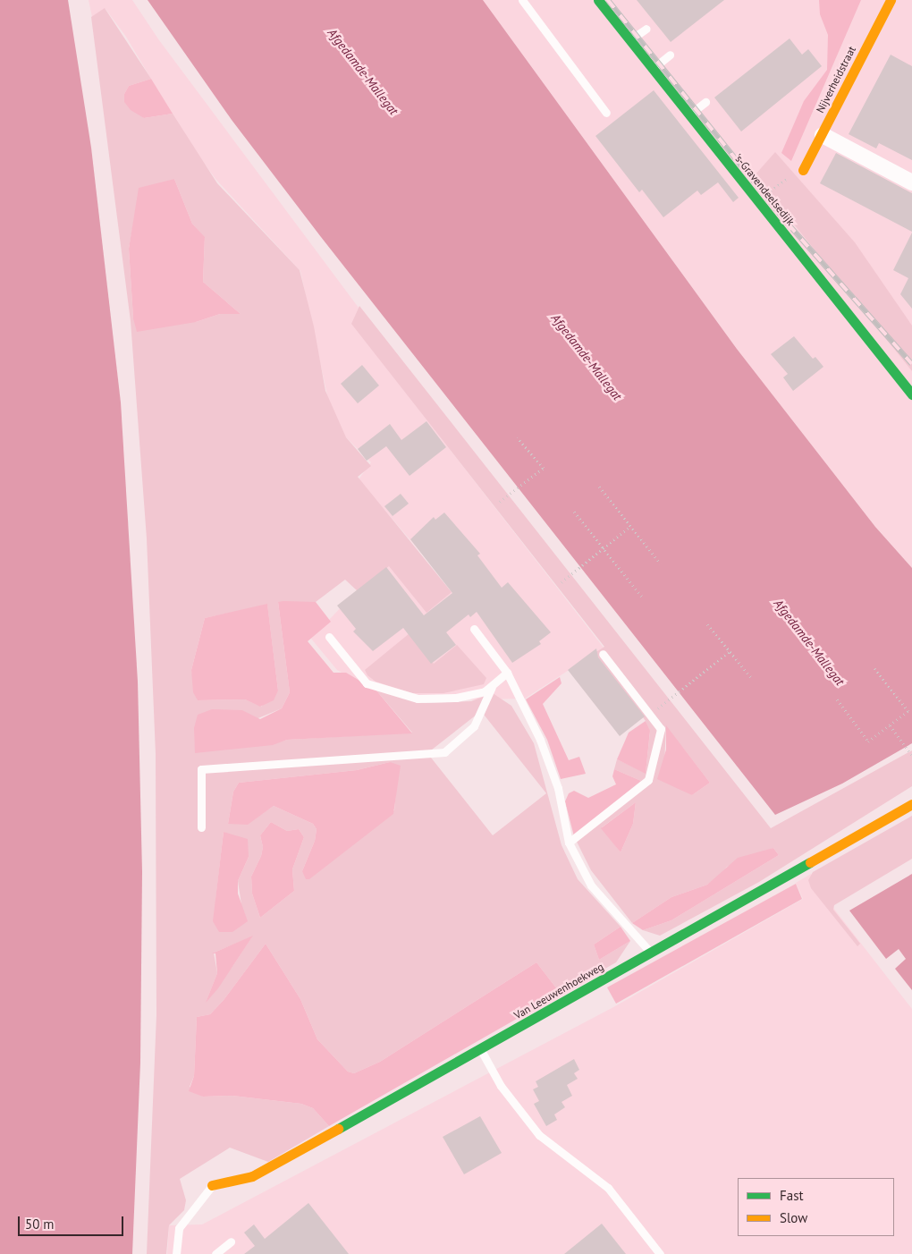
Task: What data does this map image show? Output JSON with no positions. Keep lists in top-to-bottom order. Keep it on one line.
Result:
{"streets":{"street":["Nijverheidstraat","'s-Gravendeelsedijk","Van Leeuwenhoekweg"]},"water":["Afgedamde-Mallegat"],"legend":["Fast","Slow"],"scale_bar":"50 m"}
